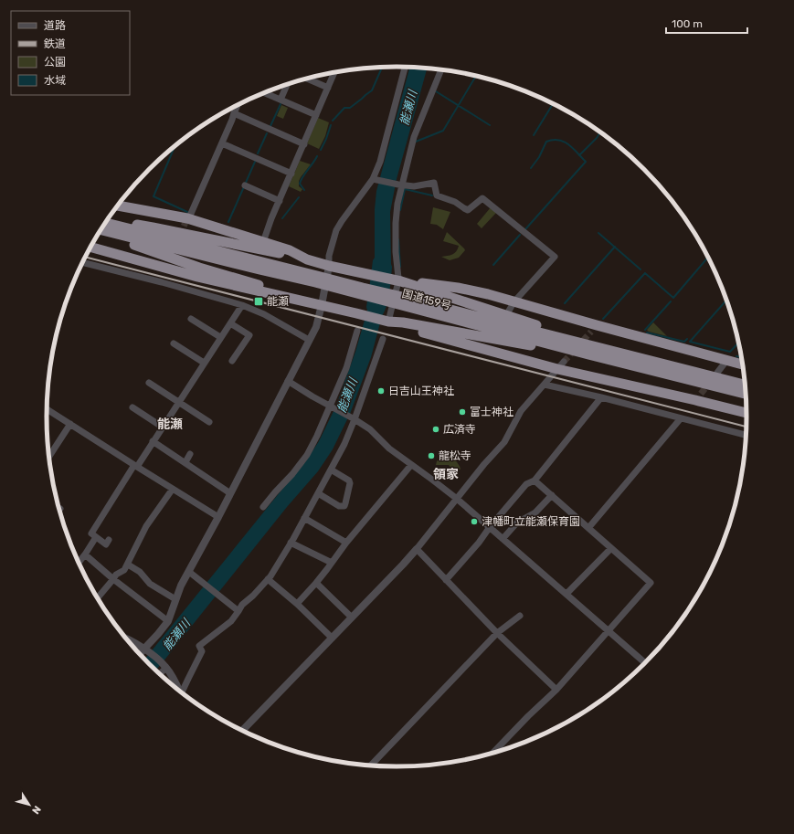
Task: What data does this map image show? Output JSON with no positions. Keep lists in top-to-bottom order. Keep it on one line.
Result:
{"streets":{"highway":["国道159号"]},"districts":["能瀬","領家"],"water":["能瀬川"],"places":{"transit":["能瀬"],"other":["日吉山王神社","富士神社","広済寺","龍松寺","津幡町立能瀬保育園"]},"legend":["道路","鉄道","公園","水域"],"scale_bar":"100 m","north":"bottom right"}
